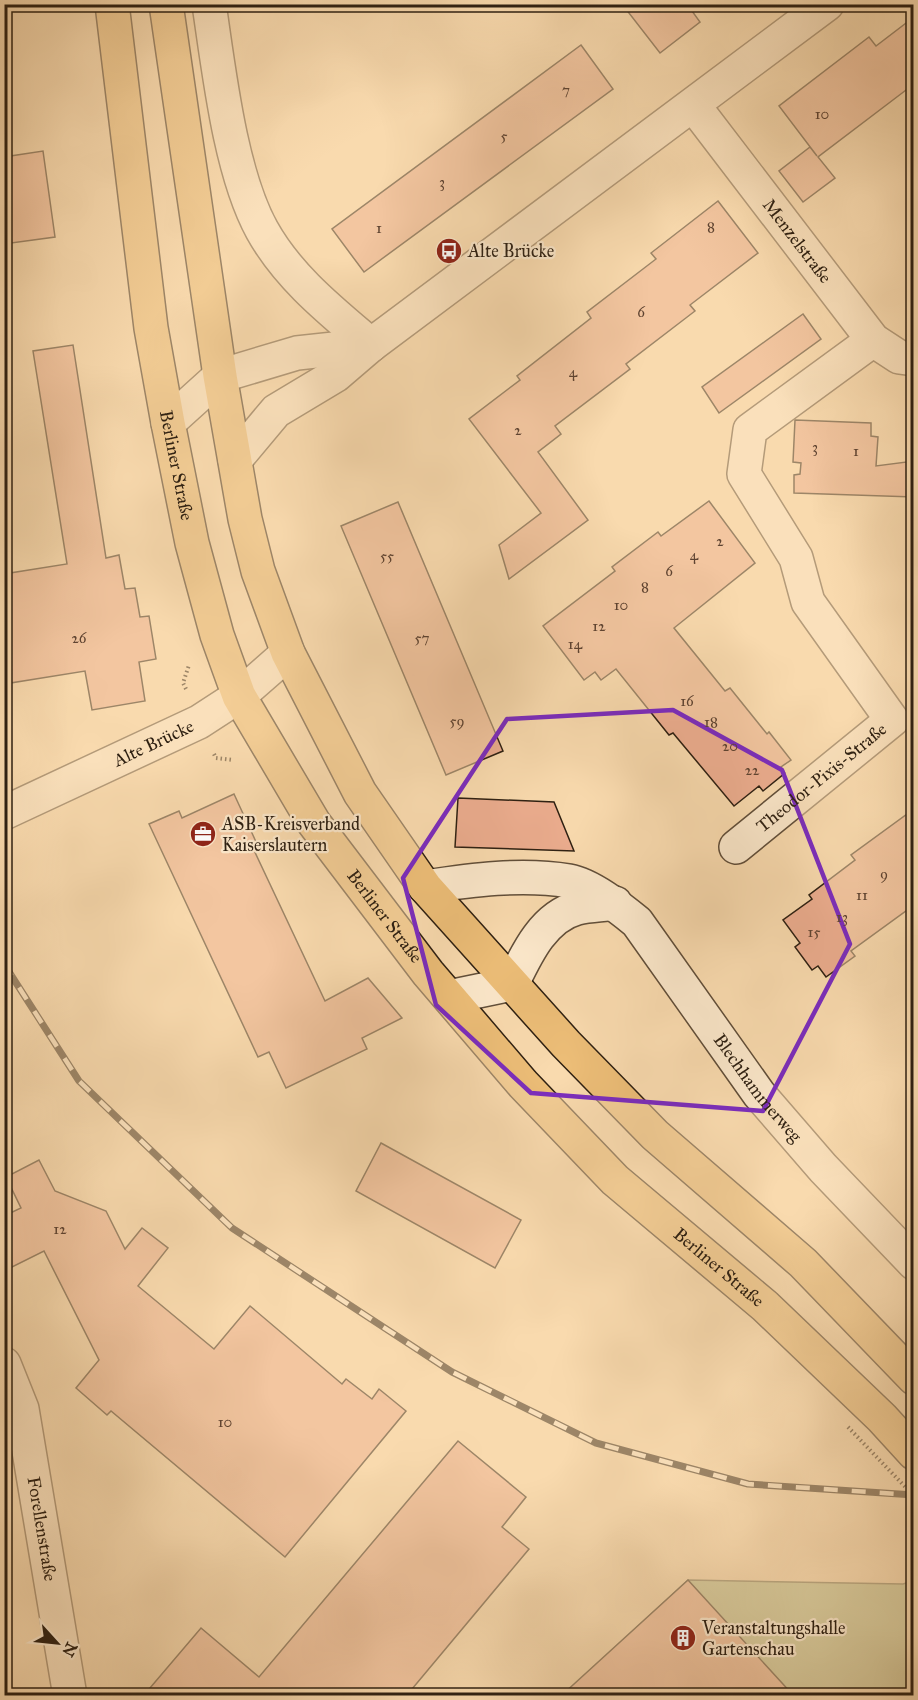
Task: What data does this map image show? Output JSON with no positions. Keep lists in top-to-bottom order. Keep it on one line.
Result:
{"streets":{"main road":["Berliner Straße"],"street":["Menzelstraße","Alte Brücke","Theodor-Pixis-Straße","Blechhammerweg","Forellenstraße"]},"crossings":[["Menzelstraße","Theodor-Pixis-Straße"],["Berliner Straße","Alte Brücke"]],"places":{"bus stop":["Alte Brücke"],"office":["ASB-Kreisverband Kaiserslautern"],"building":["Veranstaltungshalle Gartenschau"]},"house_numbers":["7","10","5","3","8","1","6","4","2","3","1","2","4","55","6","8","10","12","26","57","14","16","59","18","20","22","9","11","13","15","12","10"],"north":"bottom right"}
